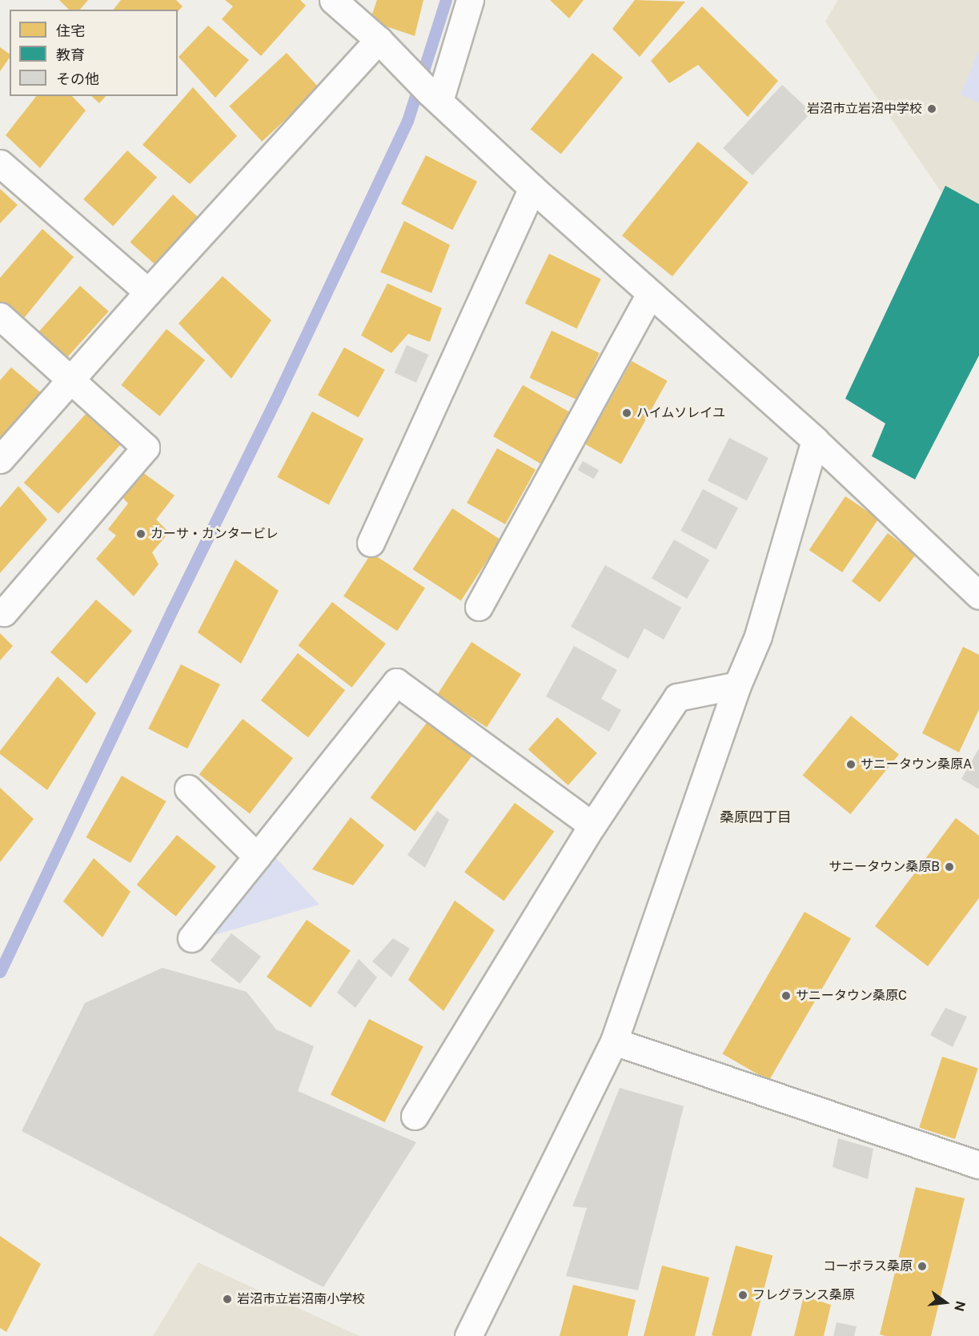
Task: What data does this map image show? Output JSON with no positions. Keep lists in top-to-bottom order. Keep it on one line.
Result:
{"districts":["桑原四丁目"],"places":["岩沼市立岩沼中学校","ハイムソレイユ","カーサ・カンタービレ","サニータウン桑原A","サニータウン桑原B","サニータウン桑原C","コーポラス桑原","フレグランス桑原","岩沼市立岩沼南小学校"],"legend":["住宅","教育","その他"],"north":"right"}
